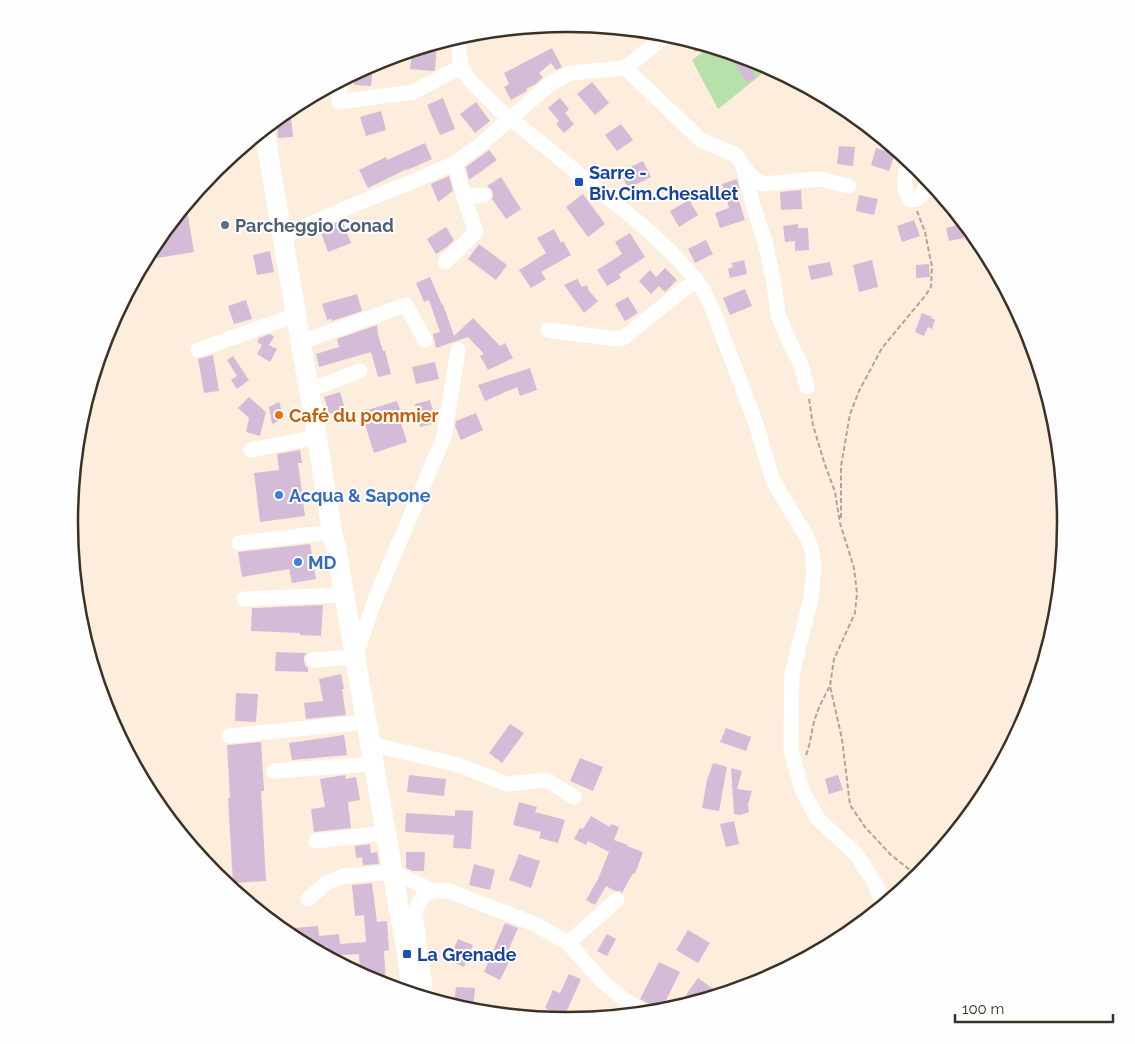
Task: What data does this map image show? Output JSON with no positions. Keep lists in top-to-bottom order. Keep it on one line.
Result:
{"places":{"transit":["Sarre - Biv.Cim.Chesallet","La Grenade"],"other":["Parcheggio Conad","Café du pommier","Acqua & Sapone","MD"]},"scale_bar":"100 m"}
